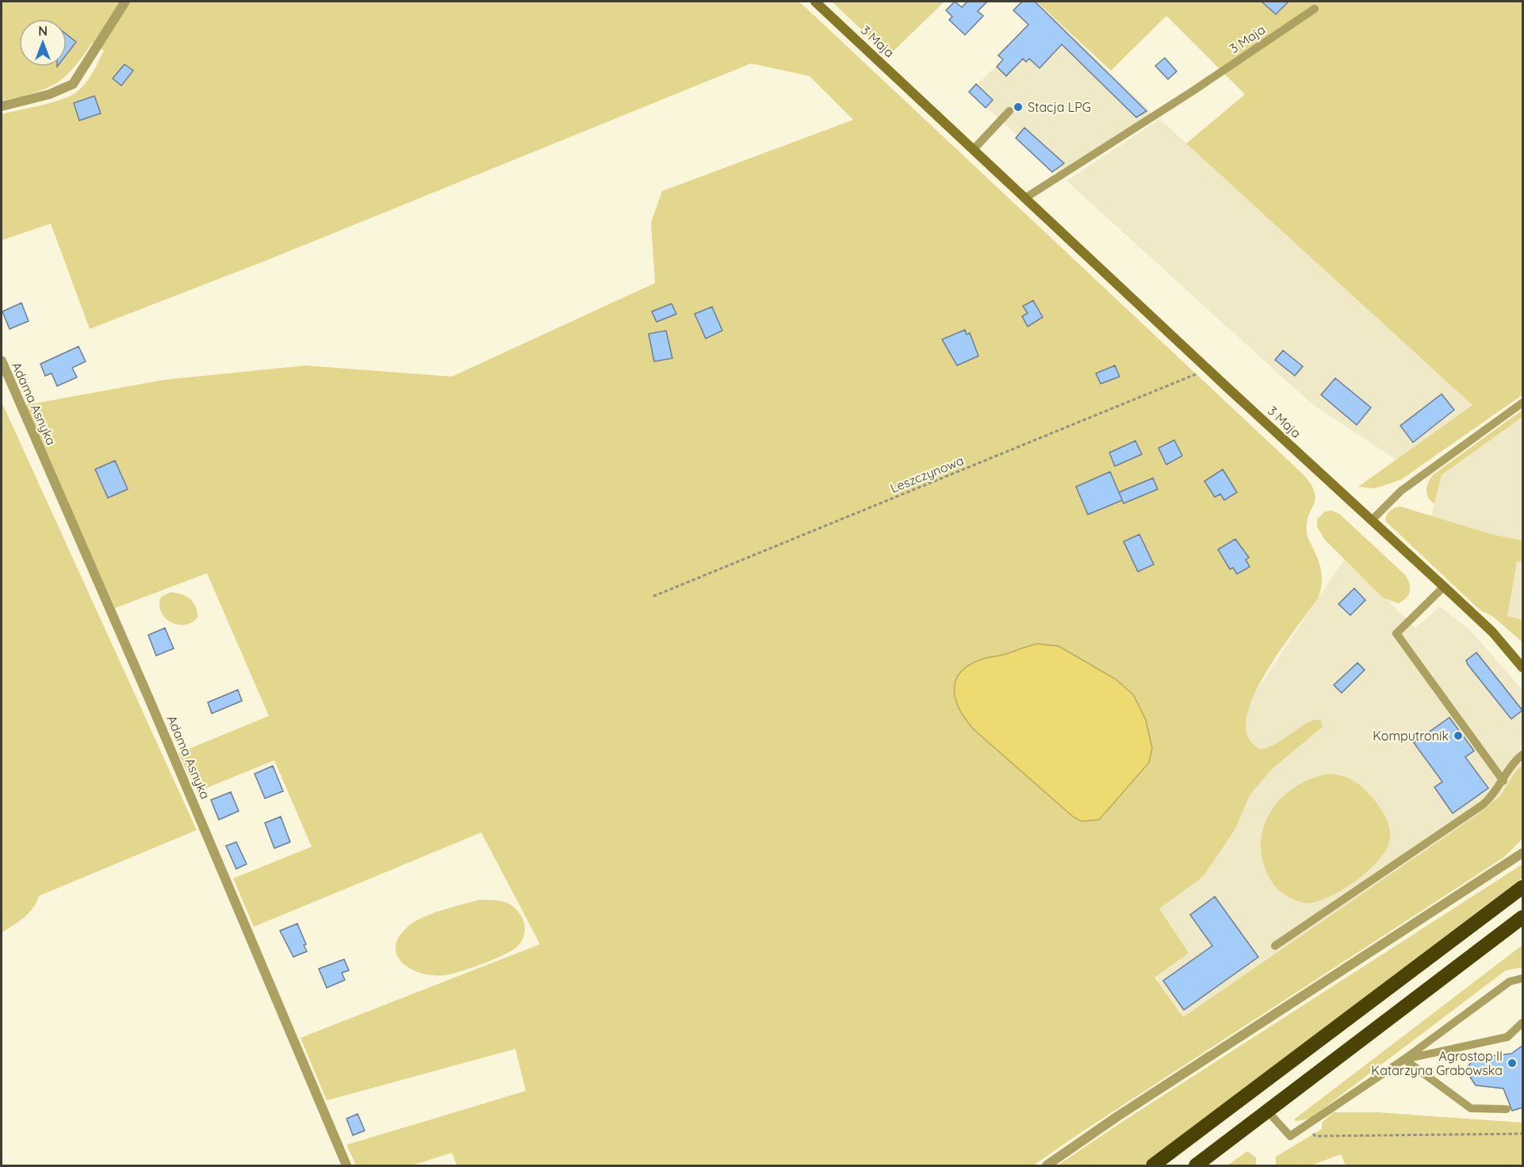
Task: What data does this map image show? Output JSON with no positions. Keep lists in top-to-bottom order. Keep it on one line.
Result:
{"streets":{"street":["3 Maja","Adama Asnyka"],"path":["Leszczynowa"]},"crossings":[["3 Maja","Leszczynowa"]],"places":["Stacja LPG","Komputronik","Agrostop II Katarzyna Grabowska"],"north":"top"}
